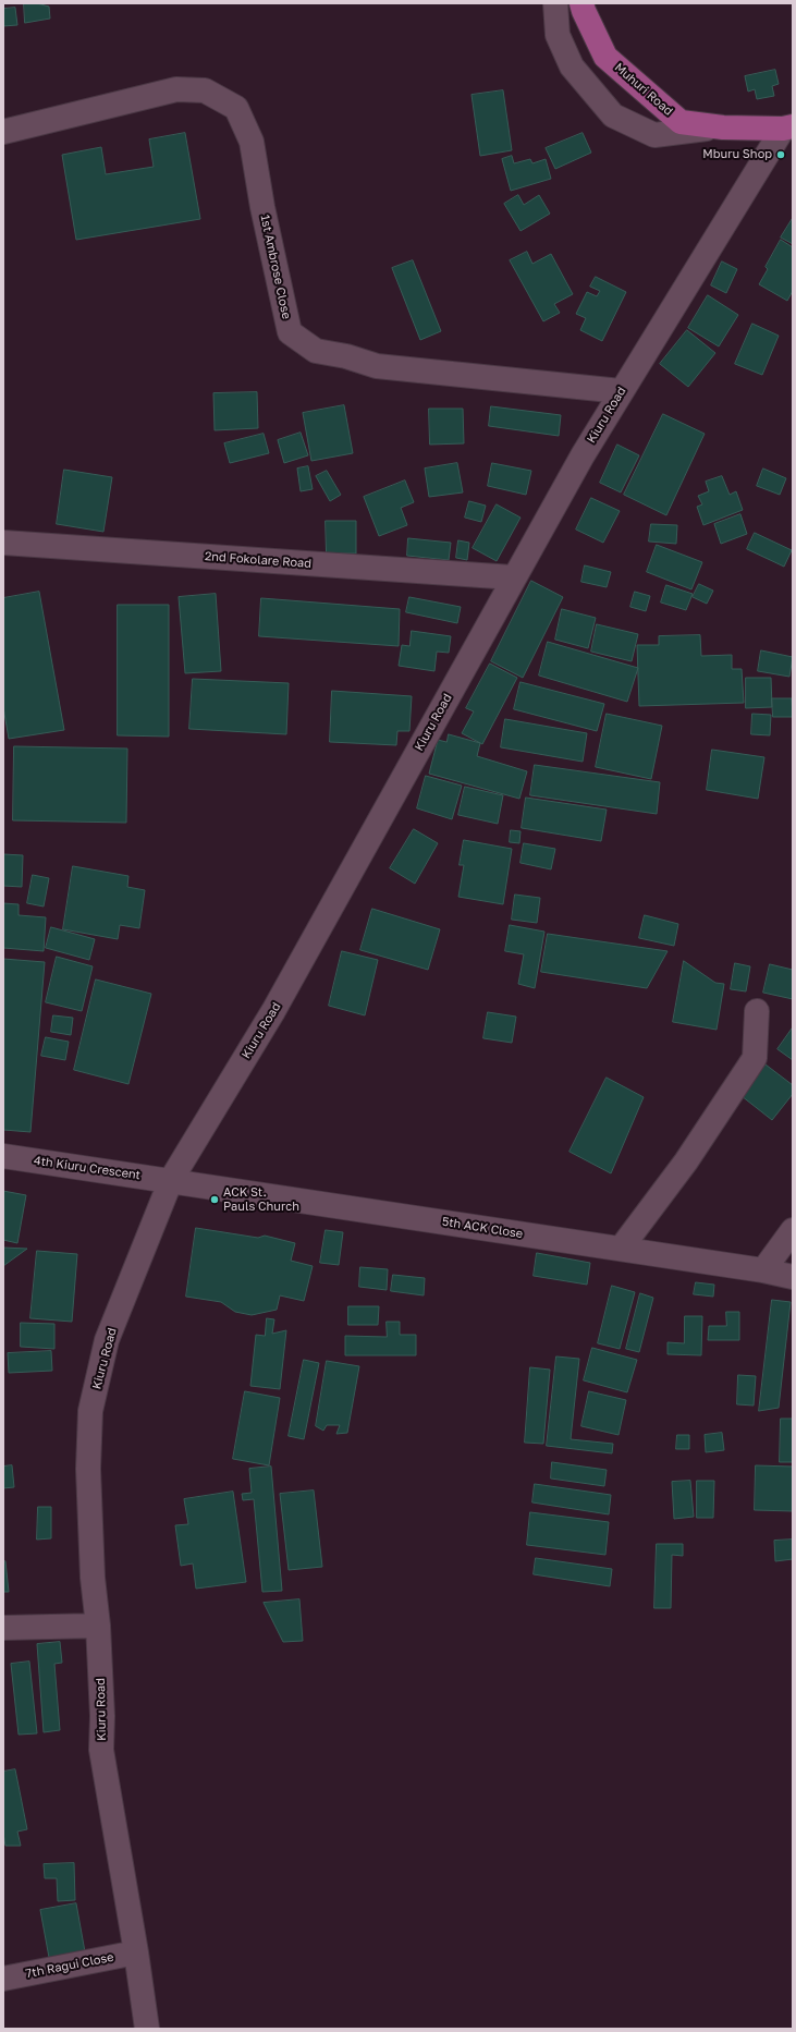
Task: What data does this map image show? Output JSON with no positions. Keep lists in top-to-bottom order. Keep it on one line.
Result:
{"streets":{"main road":["Muhuri Road"],"street":["1st Ambrose Close","Kiuru Road","2nd Fokolare Road","4th Kiuru Crescent","5th ACK Close","7th Ragui Close"]},"crossings":[["Muhuri Road","Kiuru Road"],["1st Ambrose Close","Kiuru Road"],["Kiuru Road","2nd Fokolare Road"],["Kiuru Road","4th Kiuru Crescent"],["Kiuru Road","5th ACK Close"],["Kiuru Road","7th Ragui Close"],["4th Kiuru Crescent","5th ACK Close"]],"places":["Mburu Shop","ACK St. Pauls Church"]}
